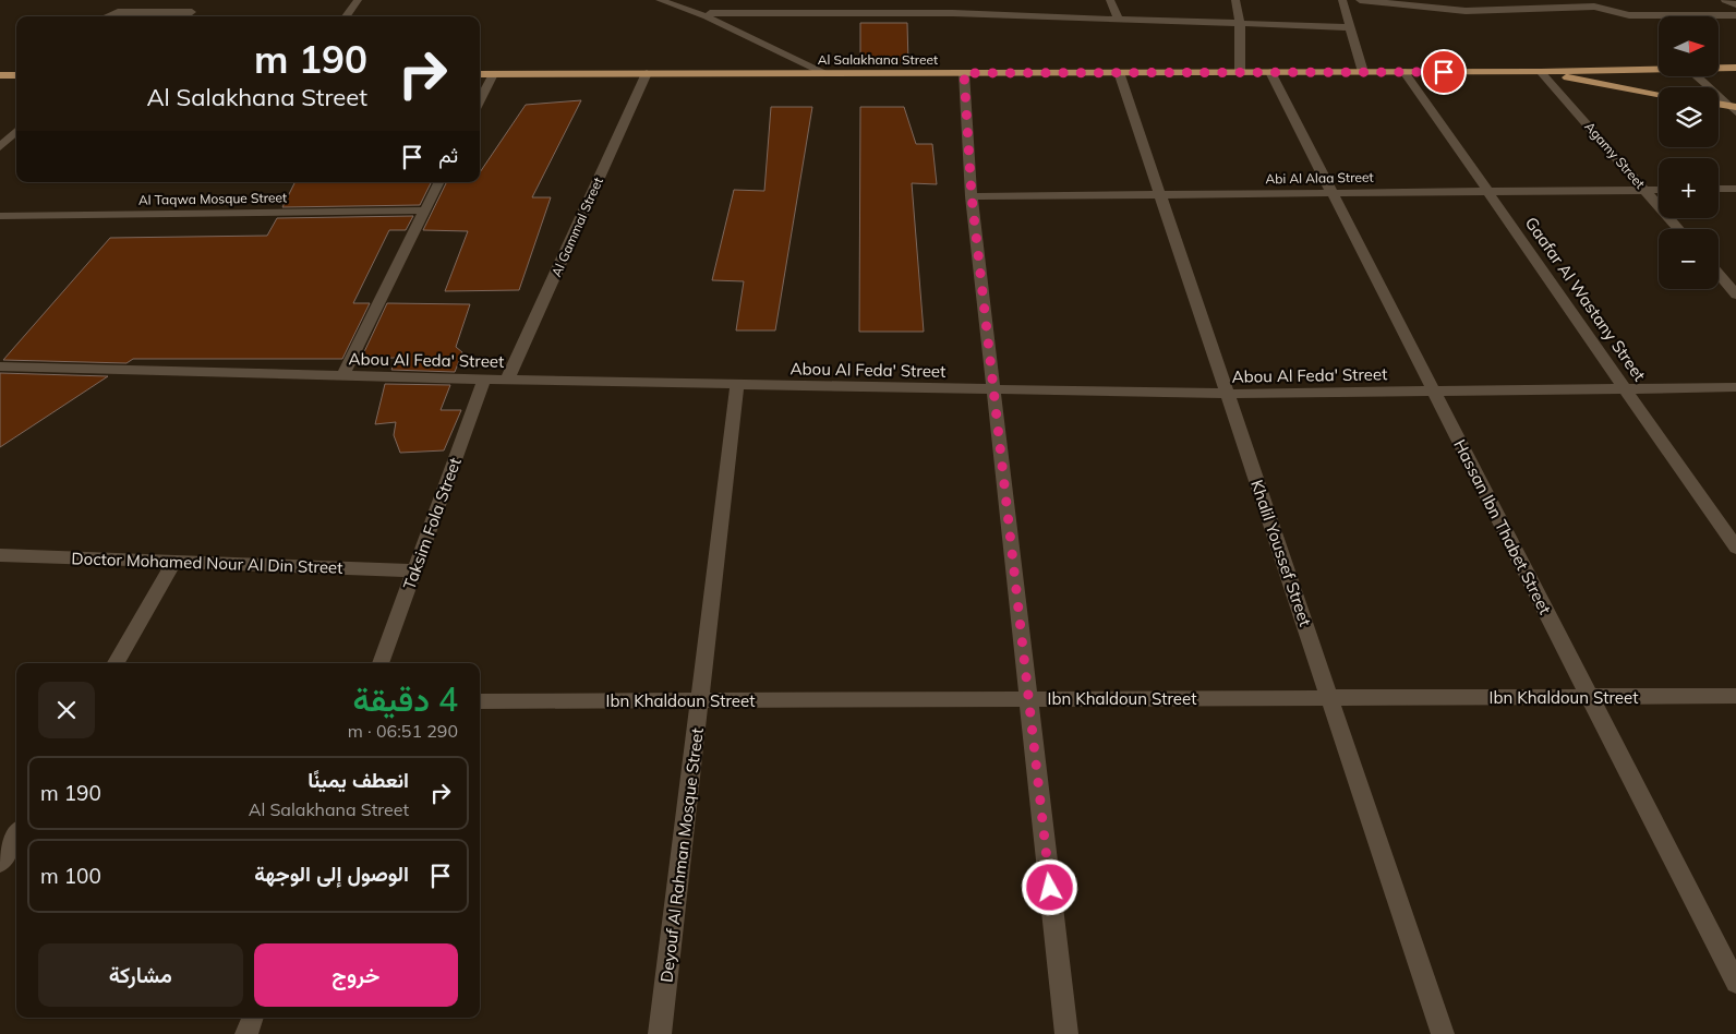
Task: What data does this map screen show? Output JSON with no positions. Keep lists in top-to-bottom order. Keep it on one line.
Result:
{"streets":{"main road":["Al Salakhana Street"],"street":["Agamy Street","Abi Al Alaa Street","Al Taqwa Mosque Street","Al Gammal Street","Gaafar Al Wastany Street","Abou Al Feda' Street","Taksim Fola Street","Hassan Ibn Thabet Street","Khalil Youssef Street","Doctor Mohamed Nour Al Din Street","Ibn Khaldoun Street","Deyouf Al Rahman Mosque Street"]},"crossings":[["Al Salakhana Street","Agamy Street"],["Al Salakhana Street","Al Gammal Street"],["Al Salakhana Street","Gaafar Al Wastany Street"],["Al Salakhana Street","Hassan Ibn Thabet Street"],["Al Salakhana Street","Khalil Youssef Street"],["Agamy Street","Abi Al Alaa Street"],["Abi Al Alaa Street","Gaafar Al Wastany Street"],["Abi Al Alaa Street","Hassan Ibn Thabet Street"],["Abi Al Alaa Street","Khalil Youssef Street"],["Al Gammal Street","Abou Al Feda' Street"],["Gaafar Al Wastany Street","Abou Al Feda' Street"],["Abou Al Feda' Street","Taksim Fola Street"],["Abou Al Feda' Street","Hassan Ibn Thabet Street"],["Abou Al Feda' Street","Khalil Youssef Street"],["Abou Al Feda' Street","Deyouf Al Rahman Mosque Street"],["Taksim Fola Street","Doctor Mohamed Nour Al Din Street"],["Hassan Ibn Thabet Street","Ibn Khaldoun Street"],["Khalil Youssef Street","Ibn Khaldoun Street"],["Ibn Khaldoun Street","Deyouf Al Rahman Mosque Street"]],"north":"right","page":{"map_buttons":["+","−"],"turn":["190 m","Al Salakhana Street"],"then":"ثم","heading":["4 دقيقة","290 m · 06:51"],"list":[{"name":"انعطف يمينًا","note":"Al Salakhana Street","value":"190 m"},{"name":"الوصول إلى الوجهة","value":"100 m"}],"buttons":["خروج","مشاركة"]}}
